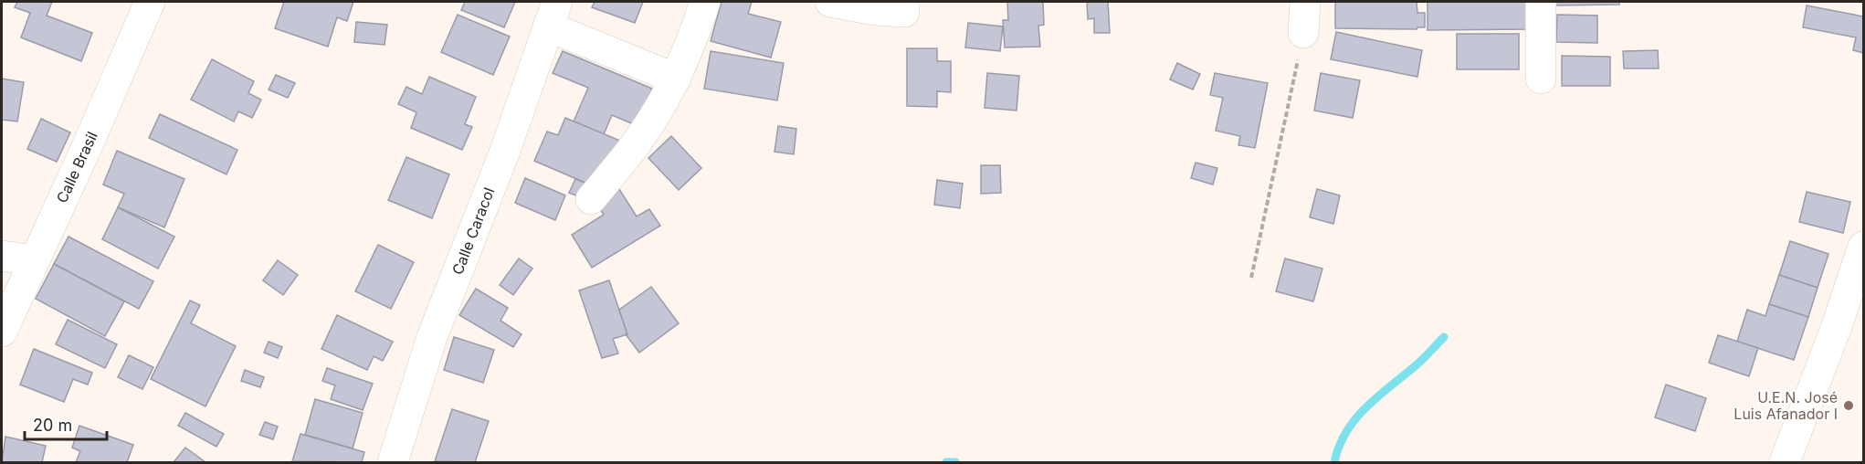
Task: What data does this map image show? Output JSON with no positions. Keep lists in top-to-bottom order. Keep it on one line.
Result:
{"streets":{"street":["Calle Brasil","Calle Caracol"]},"places":["U.E.N. José Luis Afanador I"],"scale_bar":"20 m"}
